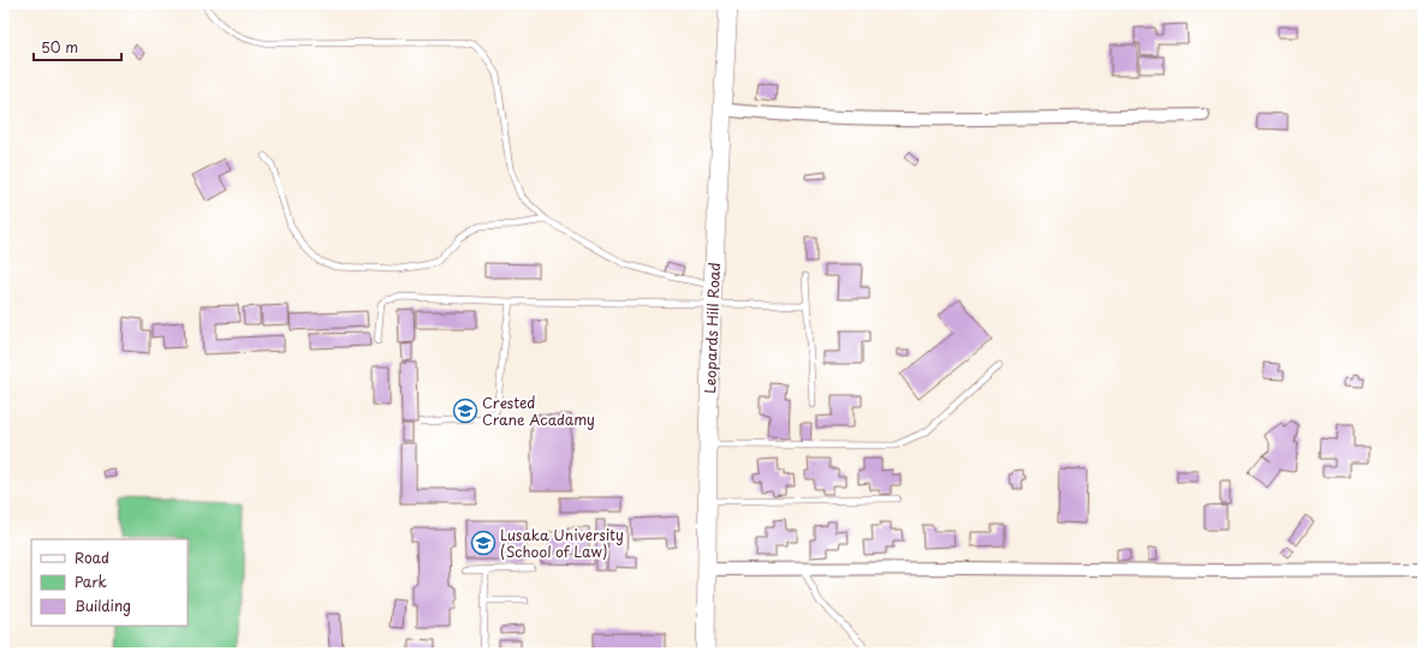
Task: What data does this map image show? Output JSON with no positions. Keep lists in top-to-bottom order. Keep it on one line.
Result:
{"streets":{"main road":["Leopards Hill Road"]},"places":{"school or university":["Crested Crane Acadamy","Lusaka University (School of Law)"]},"legend":["Road","Park","Building"],"scale_bar":"50 m"}
